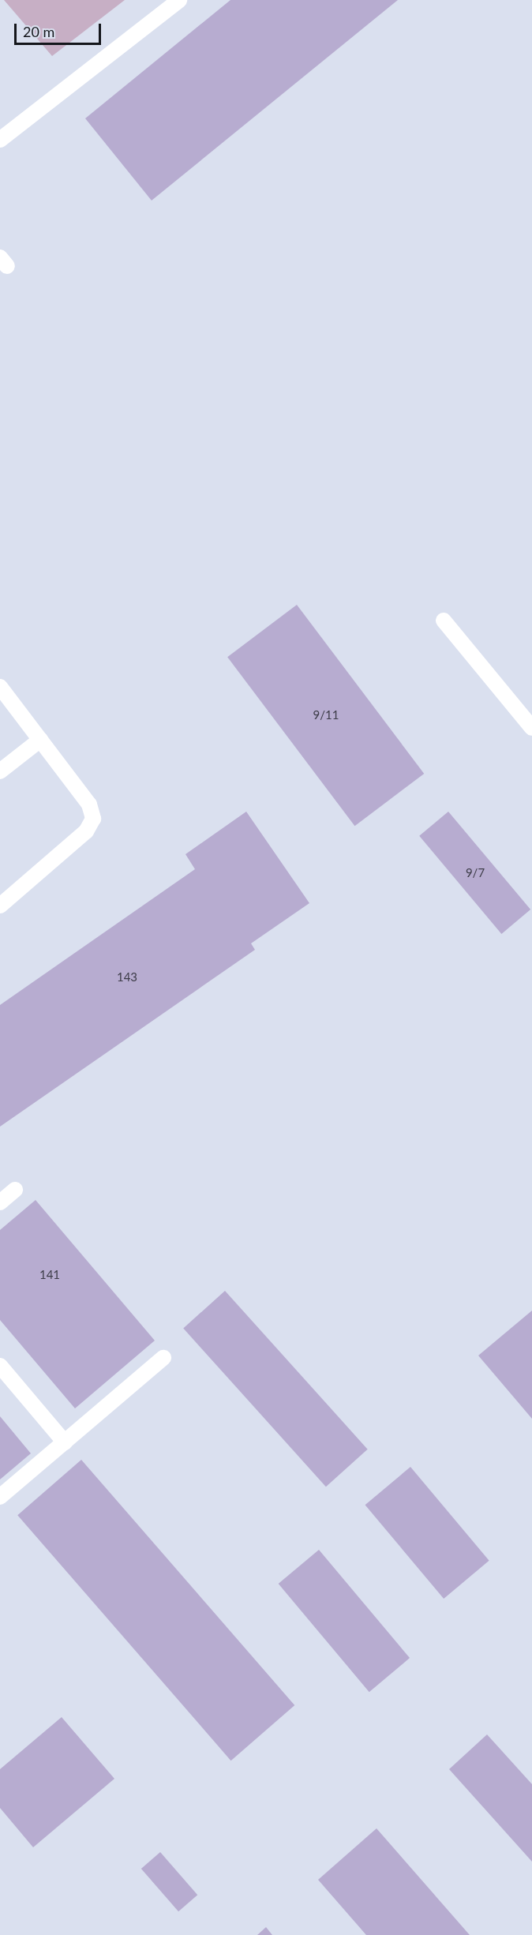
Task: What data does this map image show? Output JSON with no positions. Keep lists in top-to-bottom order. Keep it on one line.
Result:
{"house_numbers":["9/11","9/7","143","141"],"scale_bar":"20 m"}
